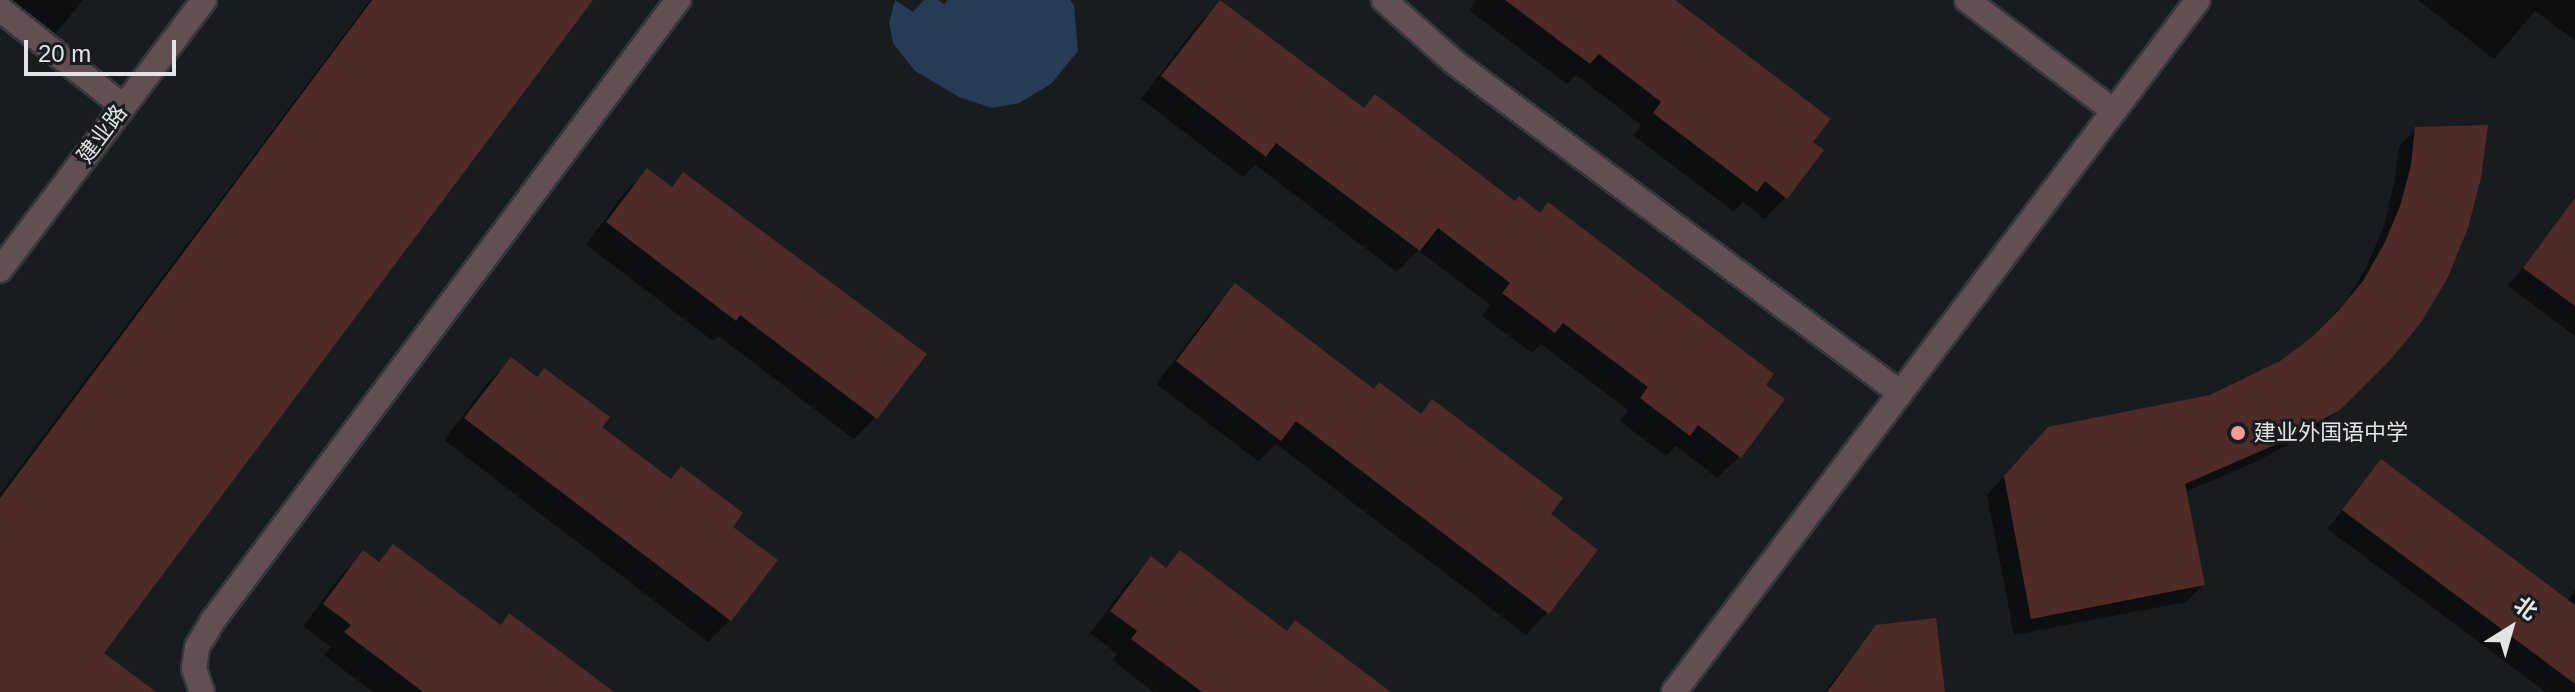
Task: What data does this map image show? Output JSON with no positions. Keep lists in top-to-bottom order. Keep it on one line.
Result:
{"streets":{"street":["建业路"]},"places":["建业外国语中学"],"scale_bar":"20 m","north":"top right"}
